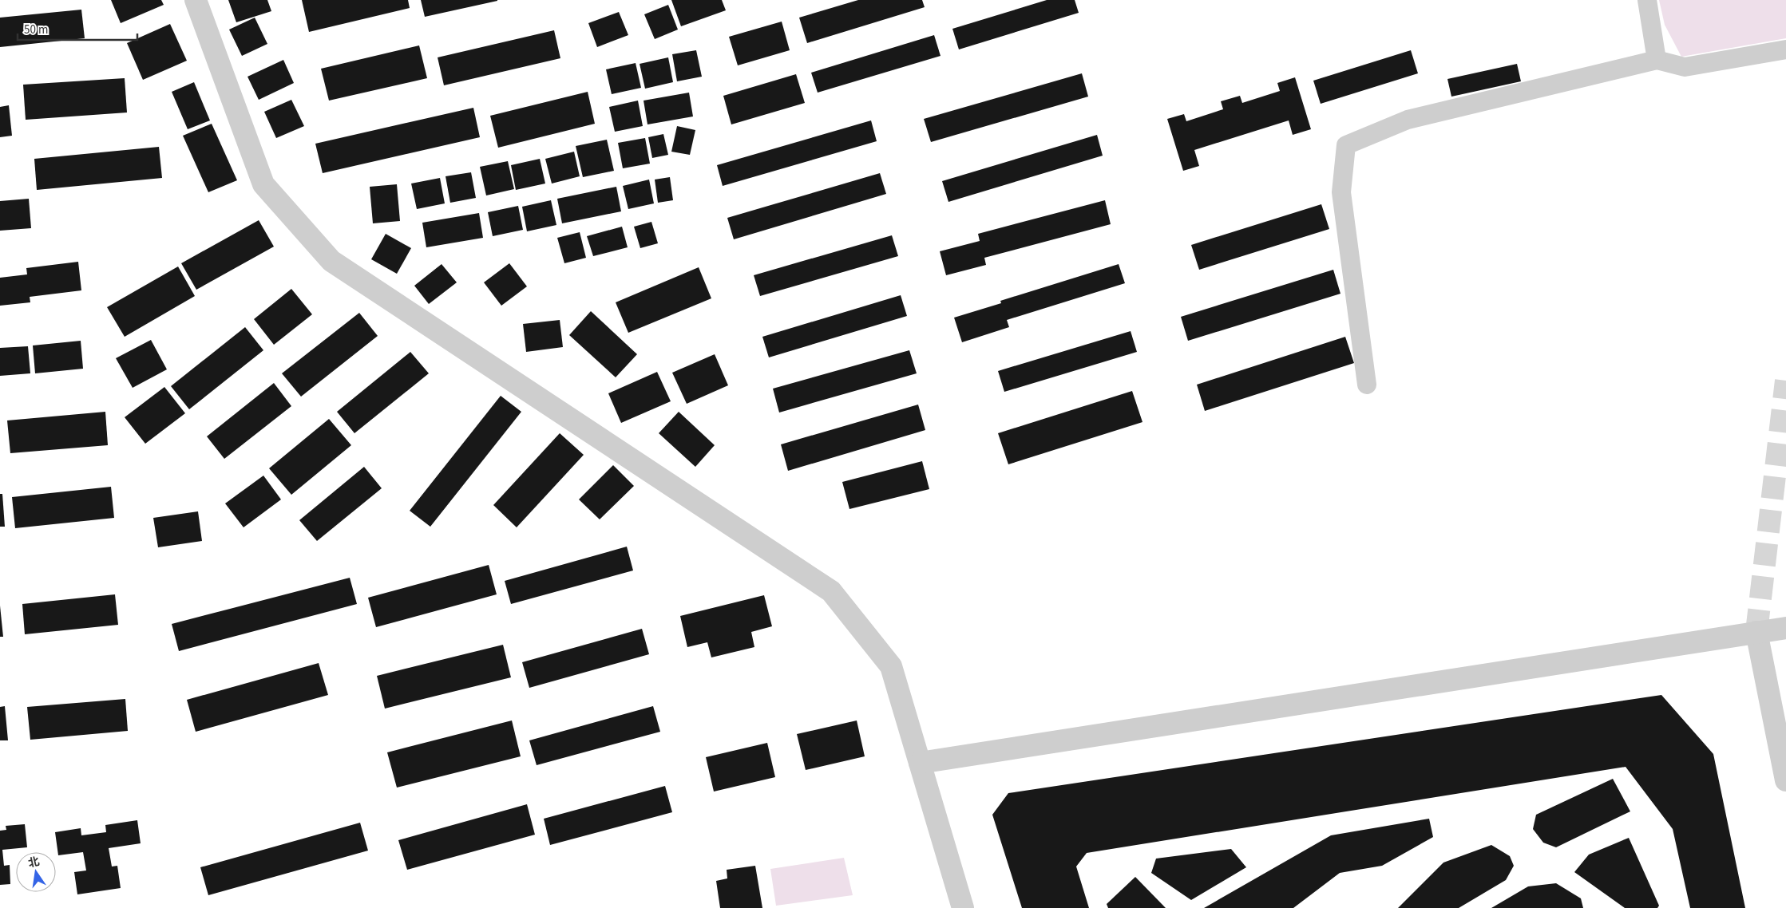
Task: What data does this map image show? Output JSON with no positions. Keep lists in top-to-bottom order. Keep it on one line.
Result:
{"scale_bar":"50 m","north":"top"}
